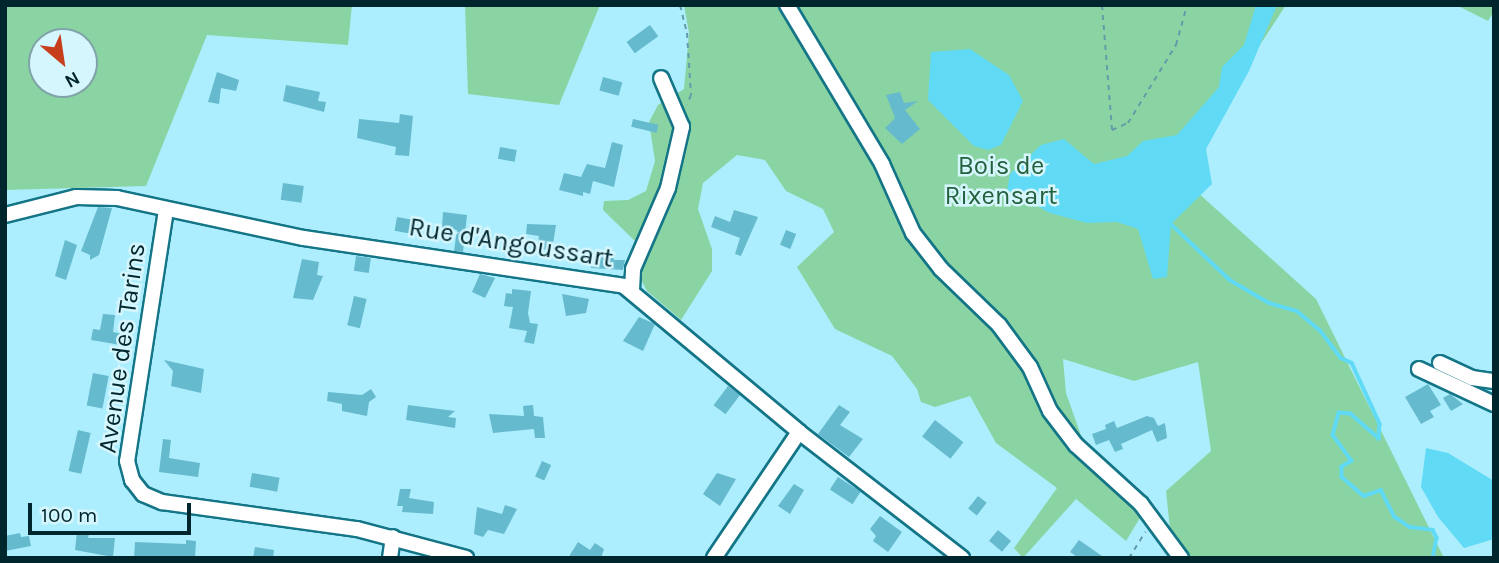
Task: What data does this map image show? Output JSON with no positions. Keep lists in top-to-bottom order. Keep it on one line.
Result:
{"streets":{"street":["Rue d'Angoussart","Avenue des Tarins"]},"crossings":[["Rue d'Angoussart","Avenue des Tarins"]],"parks":["Bois de Rixensart"],"scale_bar":"100 m","north":"bottom right"}
